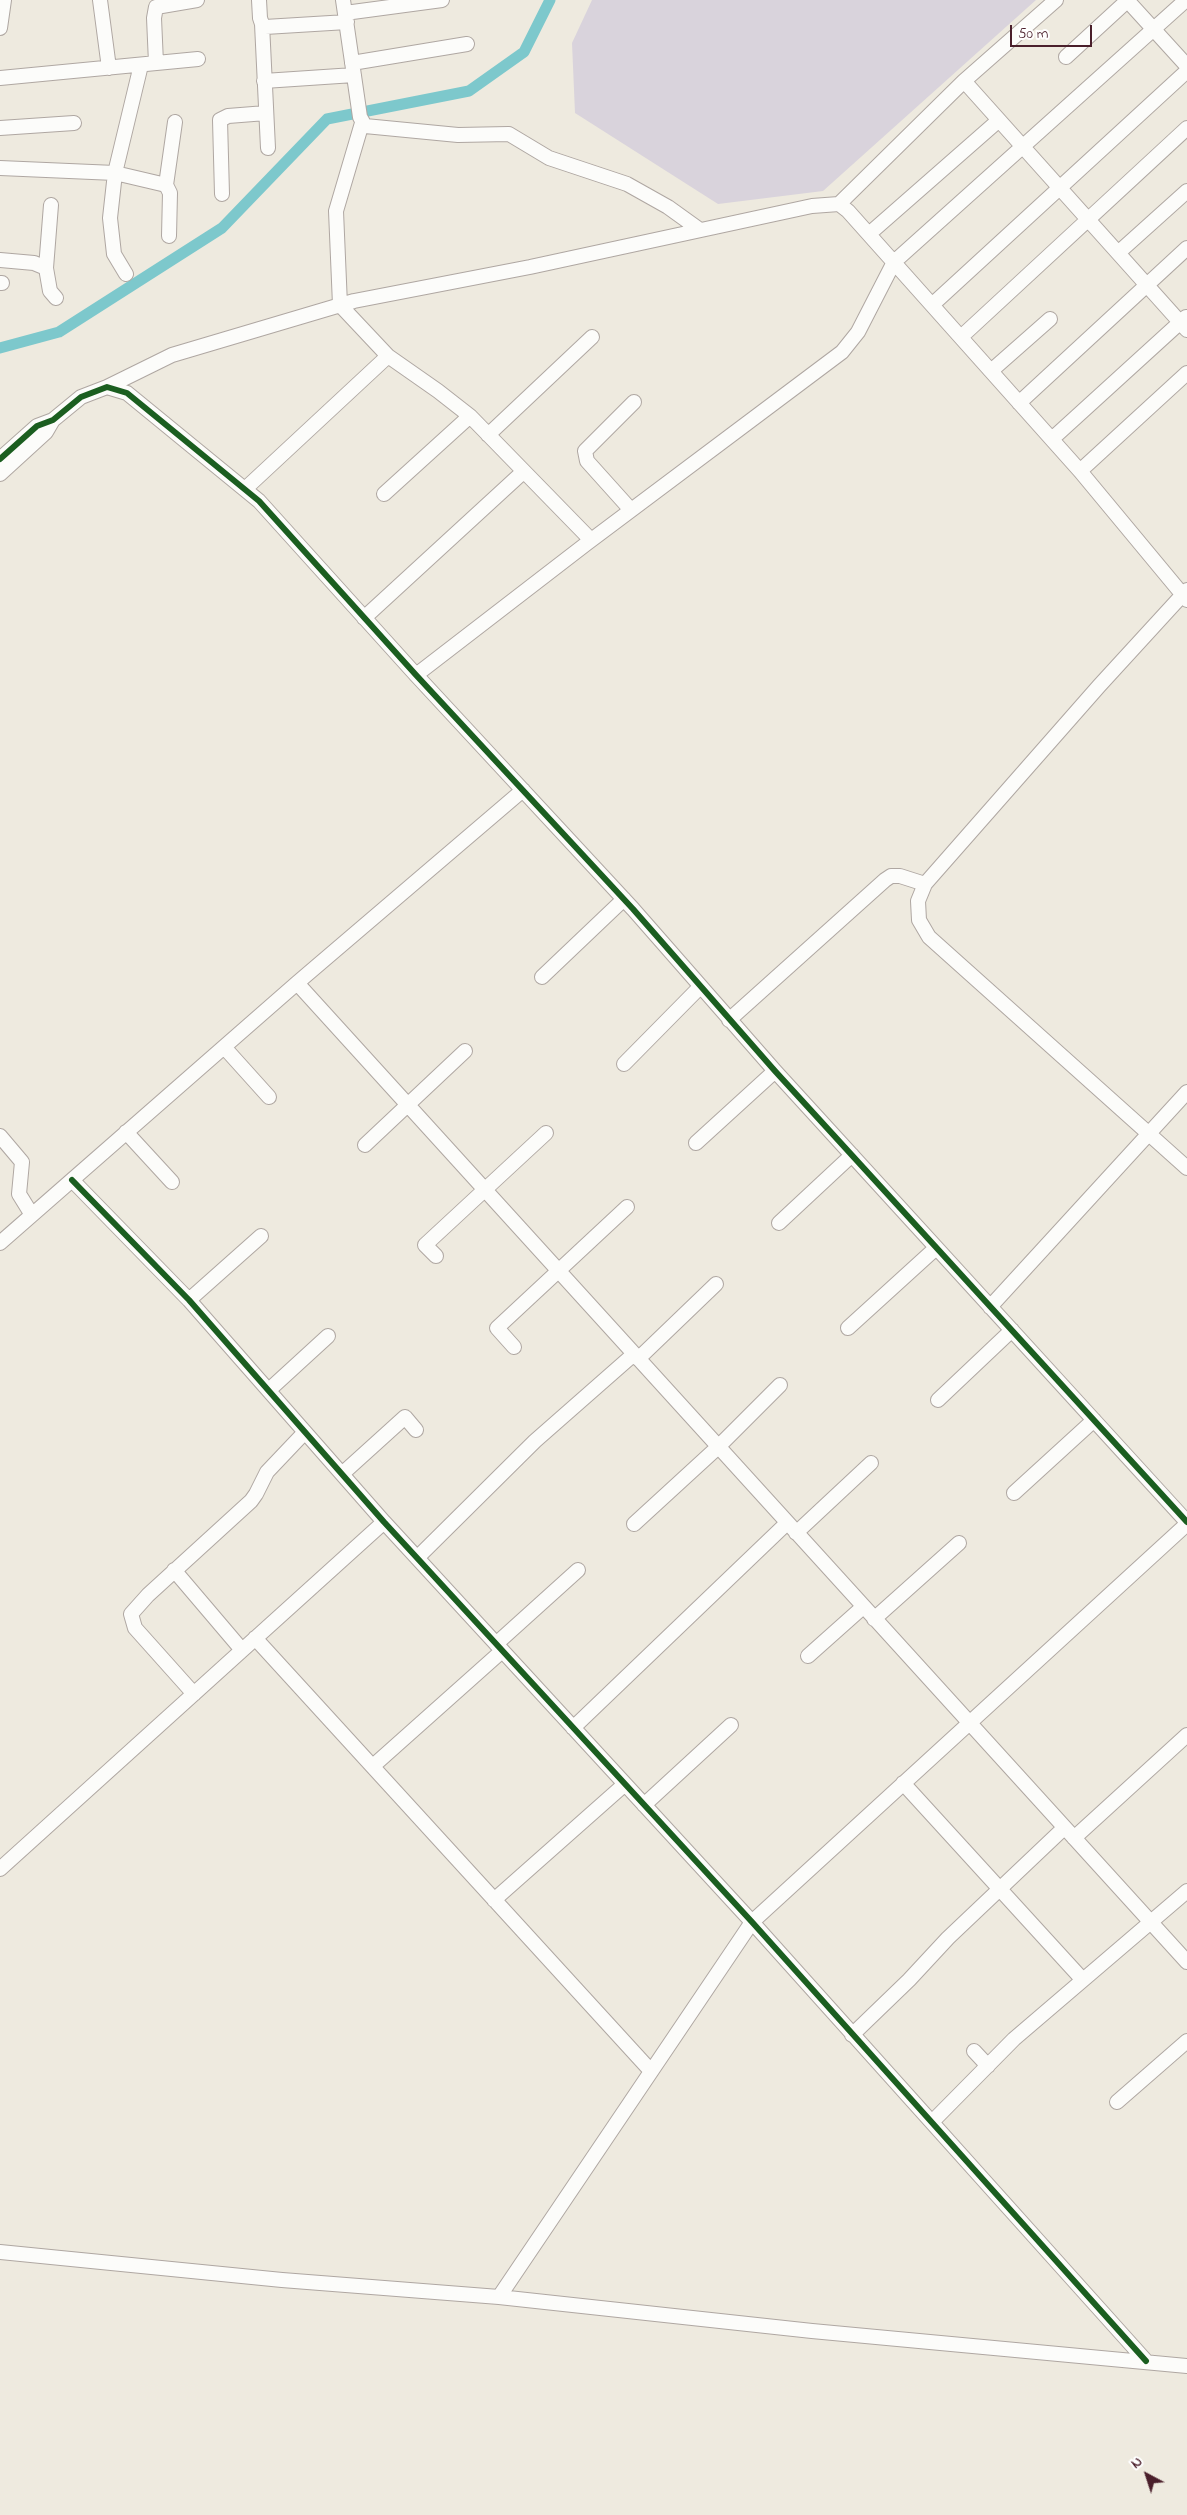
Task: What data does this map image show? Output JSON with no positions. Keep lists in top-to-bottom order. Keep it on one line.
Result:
{"scale_bar":"50 m","north":"top left"}
